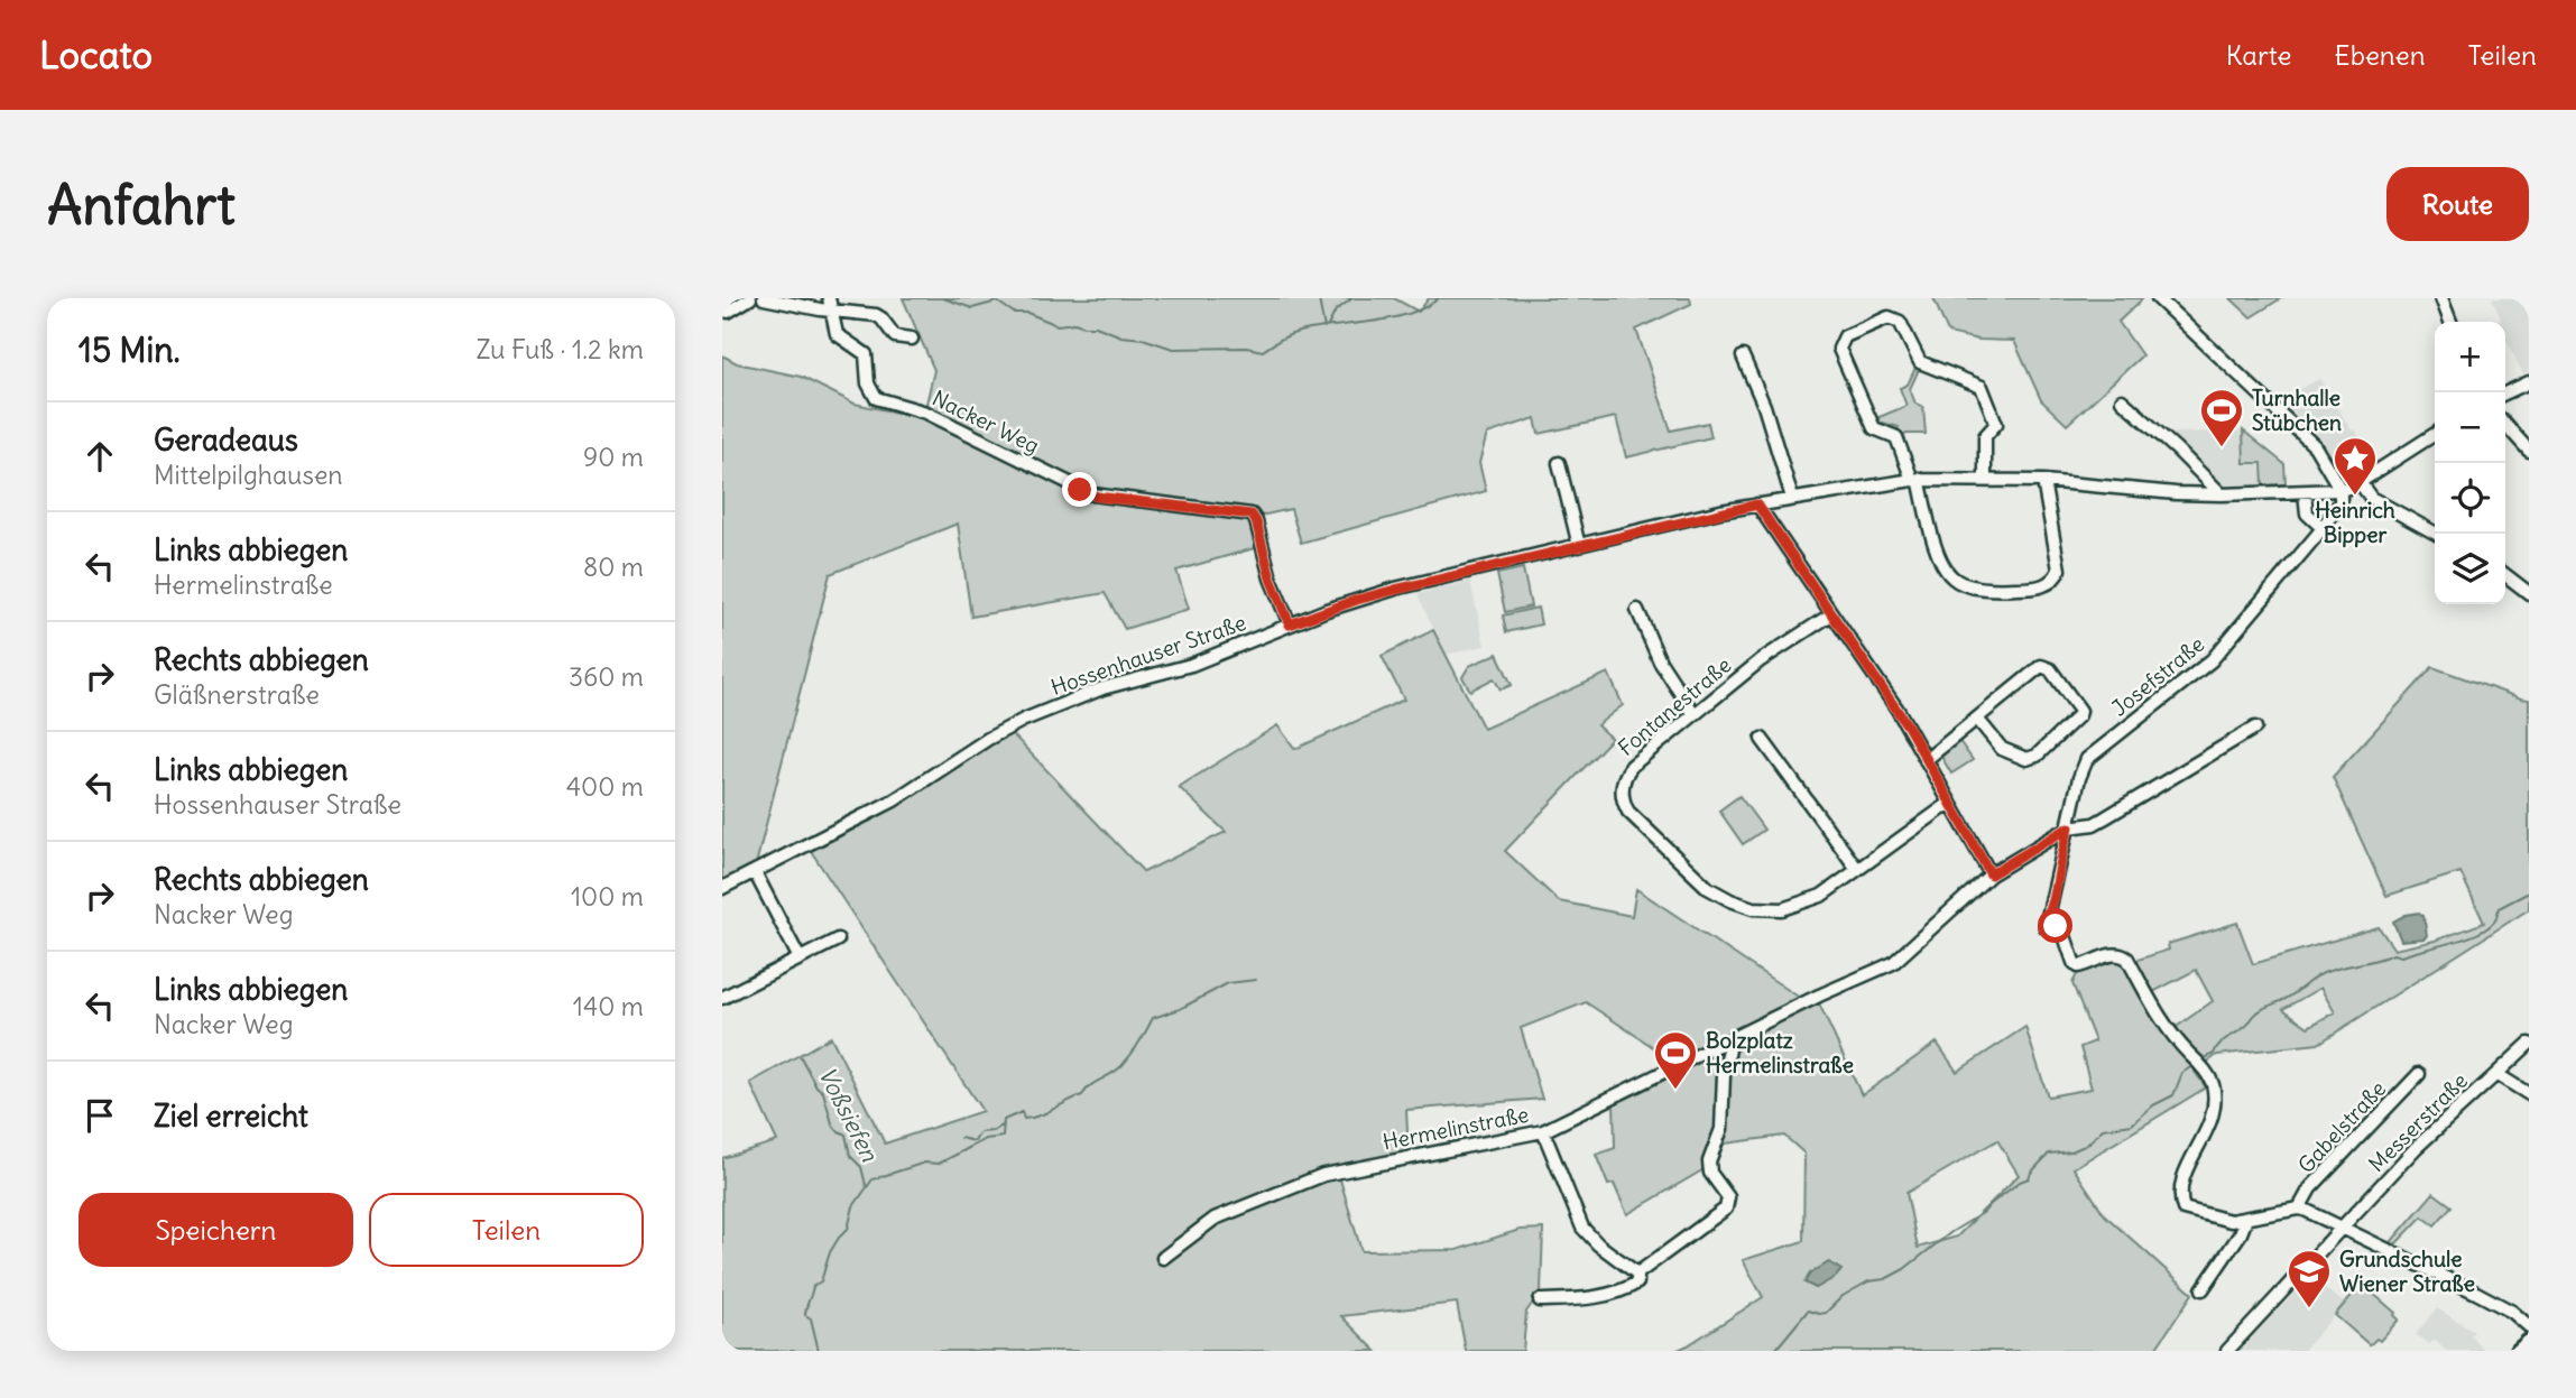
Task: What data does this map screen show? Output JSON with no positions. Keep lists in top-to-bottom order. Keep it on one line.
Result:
{"streets":{"street":["Nacker Weg","Hossenhauser Straße","Josefstraße","Fontanestraße","Messerstraße","Gabelstraße","Hermelinstraße"]},"crossings":[["Nacker Weg","Hossenhauser Straße"],["Hossenhauser Straße","Josefstraße"],["Josefstraße","Hermelinstraße"]],"water":["Voßsiefen"],"places":{"sports":["Turnhalle Stübchen","Bolzplatz Hermelinstraße"],"place":["Heinrich Bipper"],"school or university":["Grundschule Wiener Straße"]},"page":{"header":"Locato","nav":["Karte","Ebenen","Teilen"],"buttons":["Route",["Speichern","Teilen"]],"title":"Anfahrt","heading":["15 Min.","Zu Fuß · 1.2 km"],"map_buttons":["+","−"],"list":[["Geradeaus","Mittelpilghausen","90 m"],["Links abbiegen","Hermelinstraße","80 m"],["Rechts abbiegen","Gläßnerstraße","360 m"],["Links abbiegen","Hossenhauser Straße","400 m"],["Rechts abbiegen","Nacker Weg","100 m"],["Links abbiegen","Nacker Weg","140 m"],"Ziel erreicht"]}}
